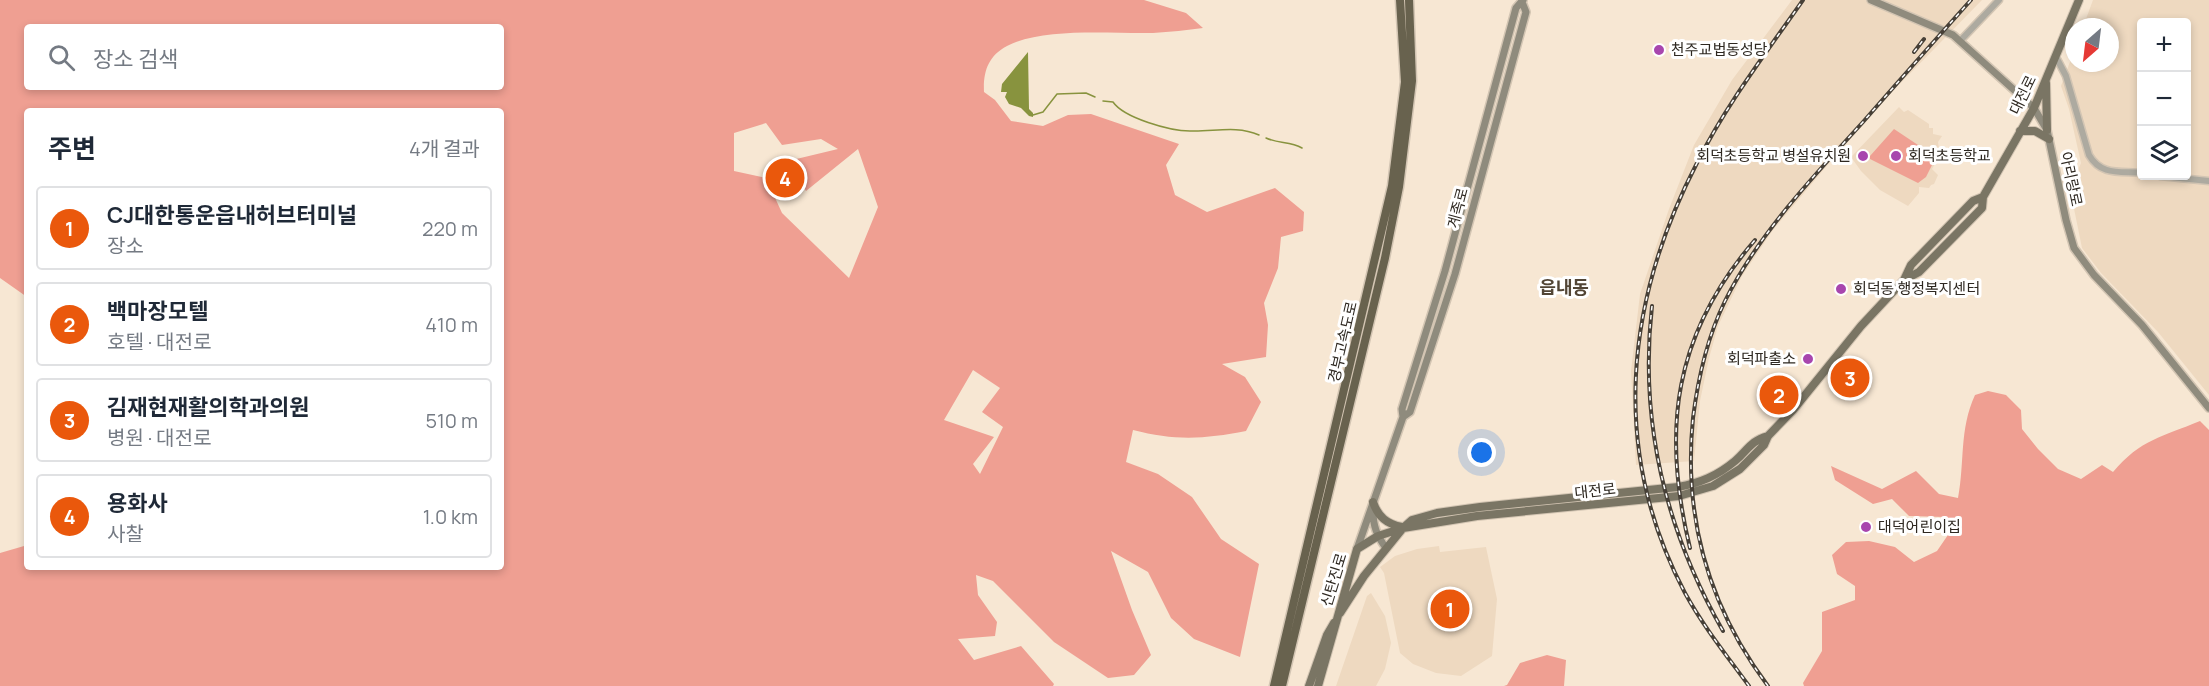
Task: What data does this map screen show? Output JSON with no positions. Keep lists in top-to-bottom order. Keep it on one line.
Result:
{"streets":{"highway":["경부고속도로"],"main road":["대전로","아리랑로","계족로","신탄진로"]},"crossings":[["대전로","아리랑로"],["대전로","계족로"],["대전로","신탄진로"],["계족로","신탄진로"]],"districts":["읍내동"],"places":["천주교법동성당","회덕초등학교 병설유치원","회덕초등학교","회덕동 행정복지센터","회덕파출소","대덕어린이집"],"north":"bottom left","page":{"map_buttons":["+","−"],"search":"장소 검색","heading":["주변","4개 결과"],"pins":["4","3","2","1"],"list":[{"mark":"1","name":"CJ대한통운읍내허브터미널","note":"장소","value":"220 m"},{"mark":"2","name":"백마장모텔","note":"호텔 · 대전로","value":"410 m"},{"mark":"3","name":"김재현재활의학과의원","note":"병원 · 대전로","value":"510 m"},{"mark":"4","name":"용화사","note":"사찰","value":"1.0 km"}]}}
